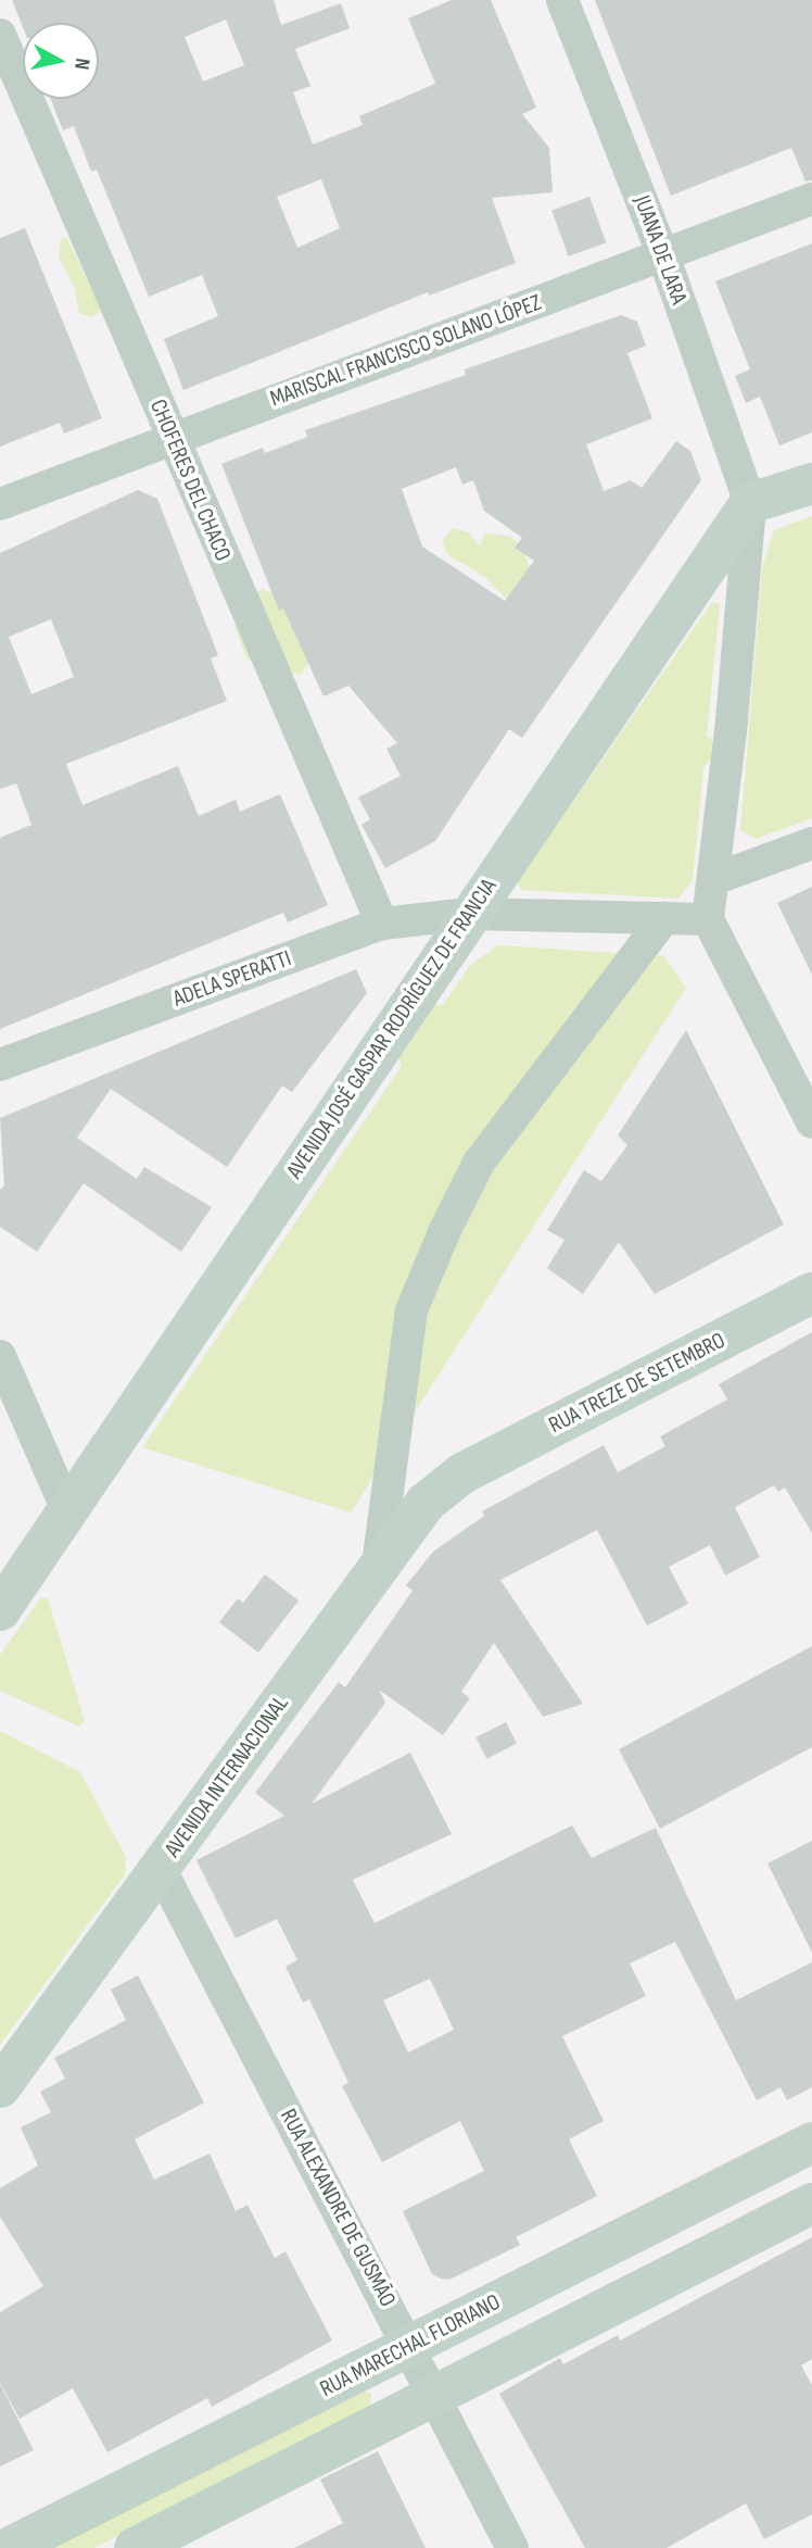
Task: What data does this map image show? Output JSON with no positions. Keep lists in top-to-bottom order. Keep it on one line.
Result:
{"streets":{"main road":["AVENIDA JOSÉ GASPAR RODRÍGUEZ DE FRANCIA","RUA TREZE DE SETEMBRO","AVENIDA INTERNACIONAL","RUA MARECHAL FLORIANO"],"street":["JUANA DE LARA","MARISCAL FRANCISCO SOLANO LÓPEZ","CHOFERES DEL CHACO","ADELA SPERATTI","RUA ALEXANDRE DE GUSMÃO"]},"crossings":[["JUANA DE LARA","MARISCAL FRANCISCO SOLANO LÓPEZ"],["JUANA DE LARA","AVENIDA JOSÉ GASPAR RODRÍGUEZ DE FRANCIA"],["MARISCAL FRANCISCO SOLANO LÓPEZ","CHOFERES DEL CHACO"],["CHOFERES DEL CHACO","ADELA SPERATTI"],["ADELA SPERATTI","AVENIDA JOSÉ GASPAR RODRÍGUEZ DE FRANCIA"],["RUA TREZE DE SETEMBRO","AVENIDA INTERNACIONAL"],["AVENIDA INTERNACIONAL","RUA ALEXANDRE DE GUSMÃO"],["RUA ALEXANDRE DE GUSMÃO","RUA MARECHAL FLORIANO"]],"north":"right"}
